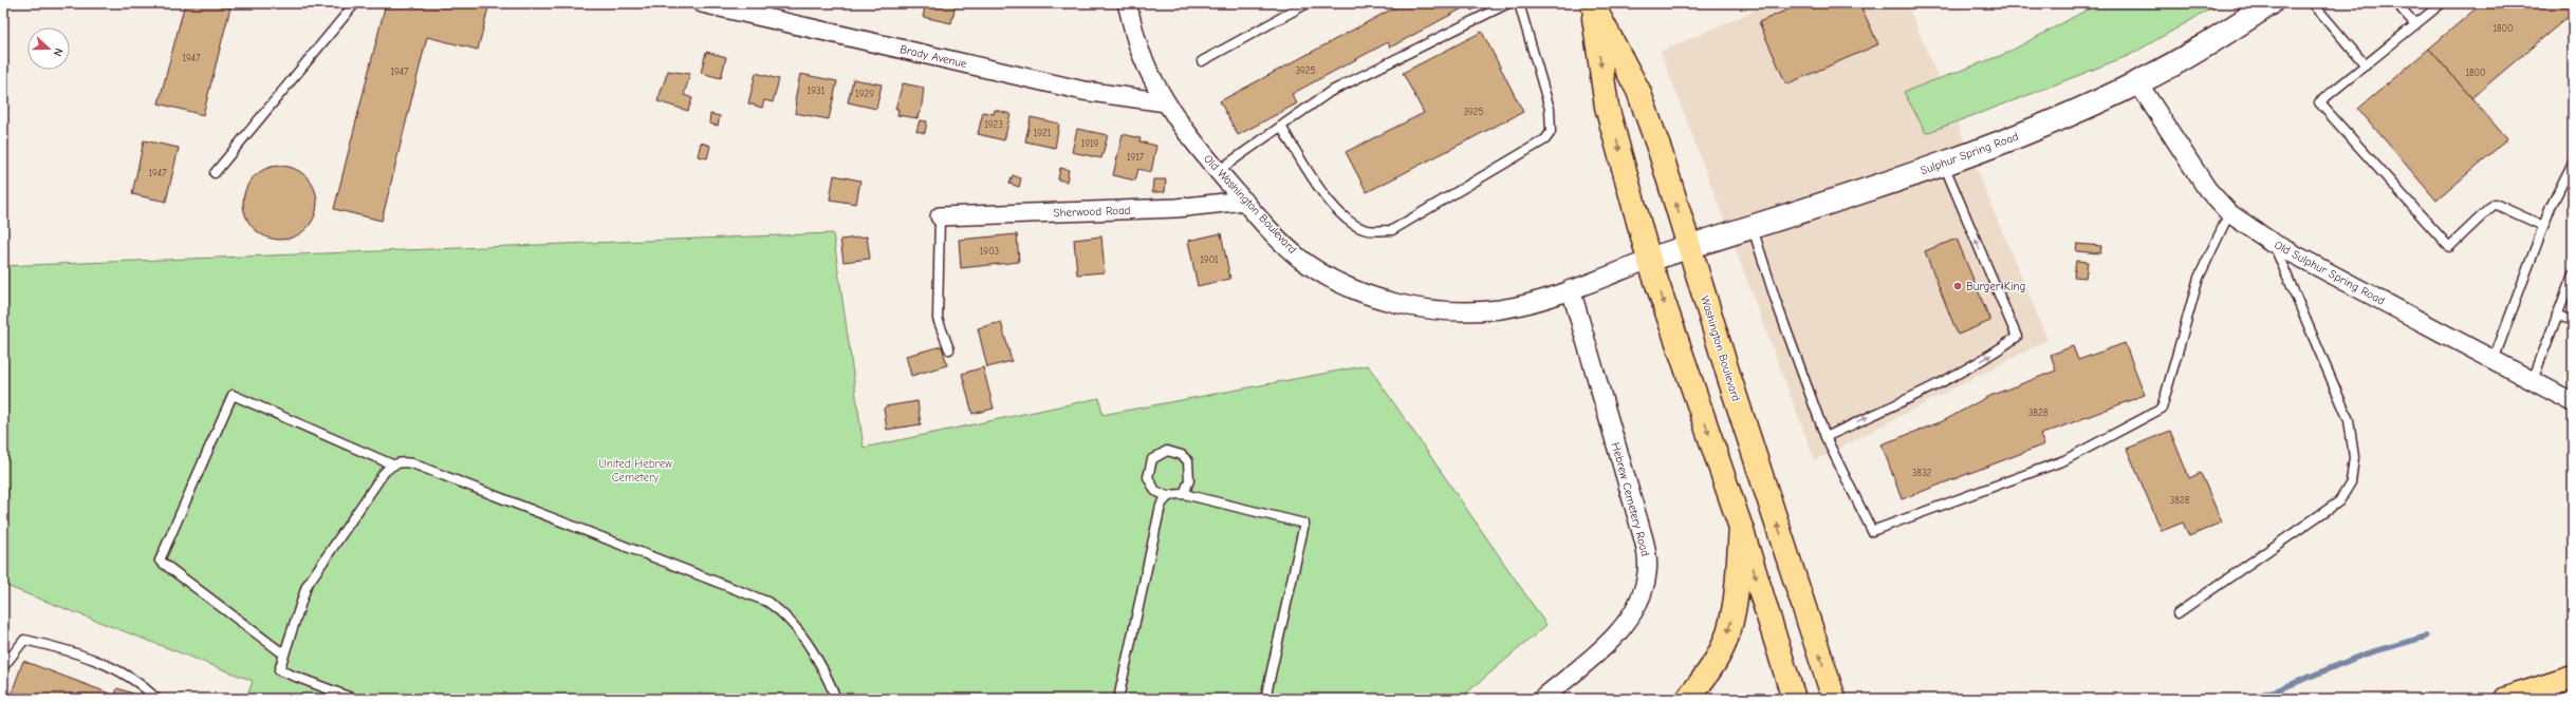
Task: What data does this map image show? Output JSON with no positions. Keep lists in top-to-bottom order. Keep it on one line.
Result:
{"streets":{"main road":["Sulphur Spring Road","Washington Boulevard"],"street":["Brady Avenue","Old Washington Boulevard","Sherwood Road","Old Sulphur Spring Road","Hebrew Cemetery Road"]},"crossings":[["Brady Avenue","Old Washington Boulevard"],["Sulphur Spring Road","Old Washington Boulevard"],["Sulphur Spring Road","Old Sulphur Spring Road"],["Sulphur Spring Road","Washington Boulevard"],["Old Washington Boulevard","Sherwood Road"],["Old Washington Boulevard","Washington Boulevard"],["Old Washington Boulevard","Hebrew Cemetery Road"]],"parks":["United Hebrew Cemetery"],"places":["Burger King"],"house_numbers":["1800","1947","3925","1947","1800","1931","1929","3925","1923","1921","1919","1917","1947","1903","1901","3828","3832","3828"],"north":"right"}
